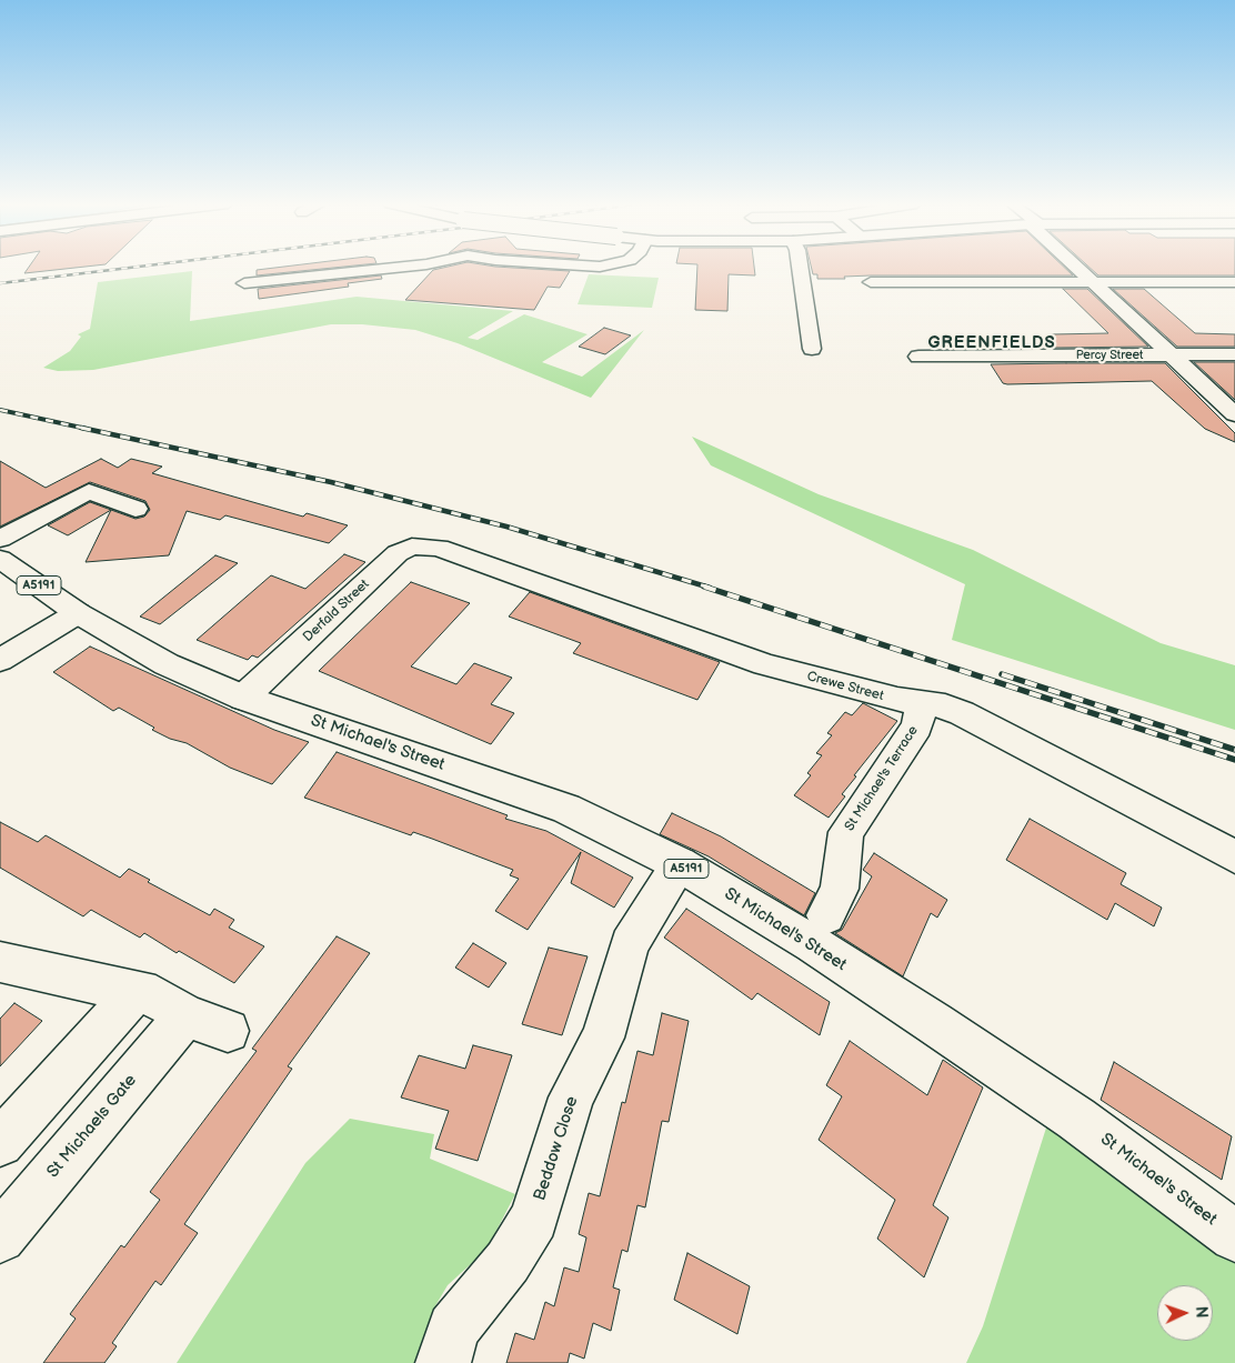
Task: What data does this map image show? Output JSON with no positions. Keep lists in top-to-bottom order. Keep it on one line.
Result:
{"streets":{"street":["Percy Street","A5191","Derfald Street","Crewe Street","St Michael's Street","St Michael's Terrace","St Michaels Gate","Beddow Close"]},"crossings":[["A5191","St Michael's Street"],["Derfald Street","Crewe Street"],["Derfald Street","St Michael's Street"],["Crewe Street","St Michael's Terrace"],["St Michael's Street","Beddow Close"]],"districts":["GREENFIELDS"],"north":"right"}
